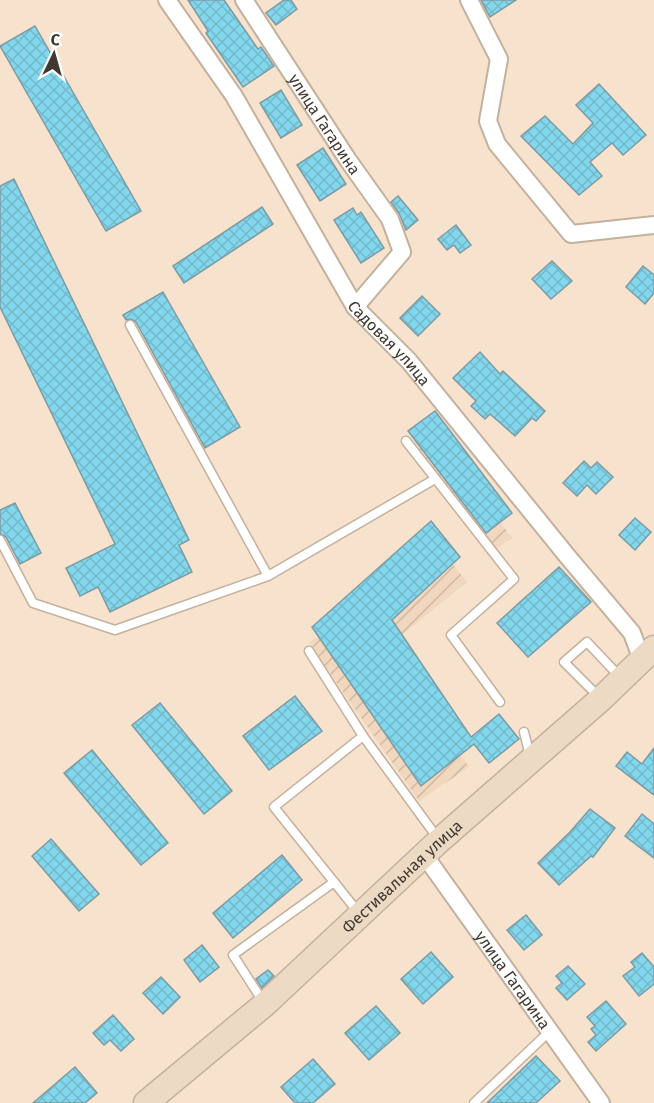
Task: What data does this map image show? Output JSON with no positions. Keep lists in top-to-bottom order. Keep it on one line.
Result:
{"streets":{"street":["улица Гагарина","Садовая улица","Фестивальная улица"]},"crossings":[["улица Гагарина","Садовая улица"],["улица Гагарина","Фестивальная улица"],["Садовая улица","Фестивальная улица"]],"north":"top"}
